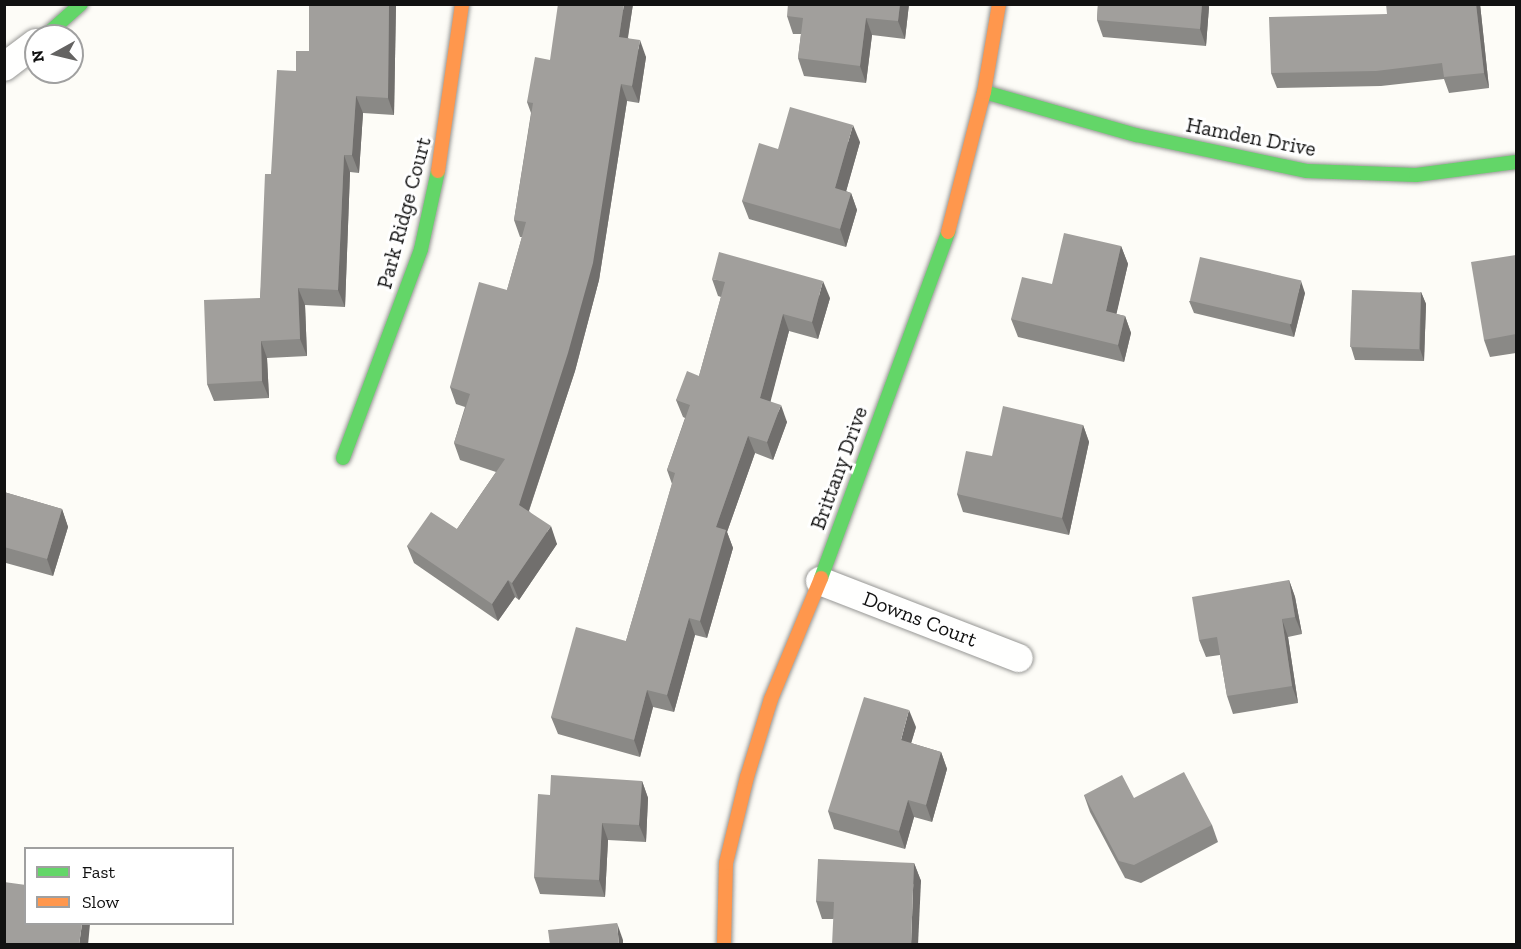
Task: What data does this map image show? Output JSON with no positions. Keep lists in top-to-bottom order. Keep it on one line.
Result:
{"streets":{"street":["Hamden Drive","Park Ridge Court","Brittany Drive","Downs Court"]},"crossings":[["Hamden Drive","Brittany Drive"],["Brittany Drive","Downs Court"]],"legend":["Fast","Slow"],"north":"left"}
